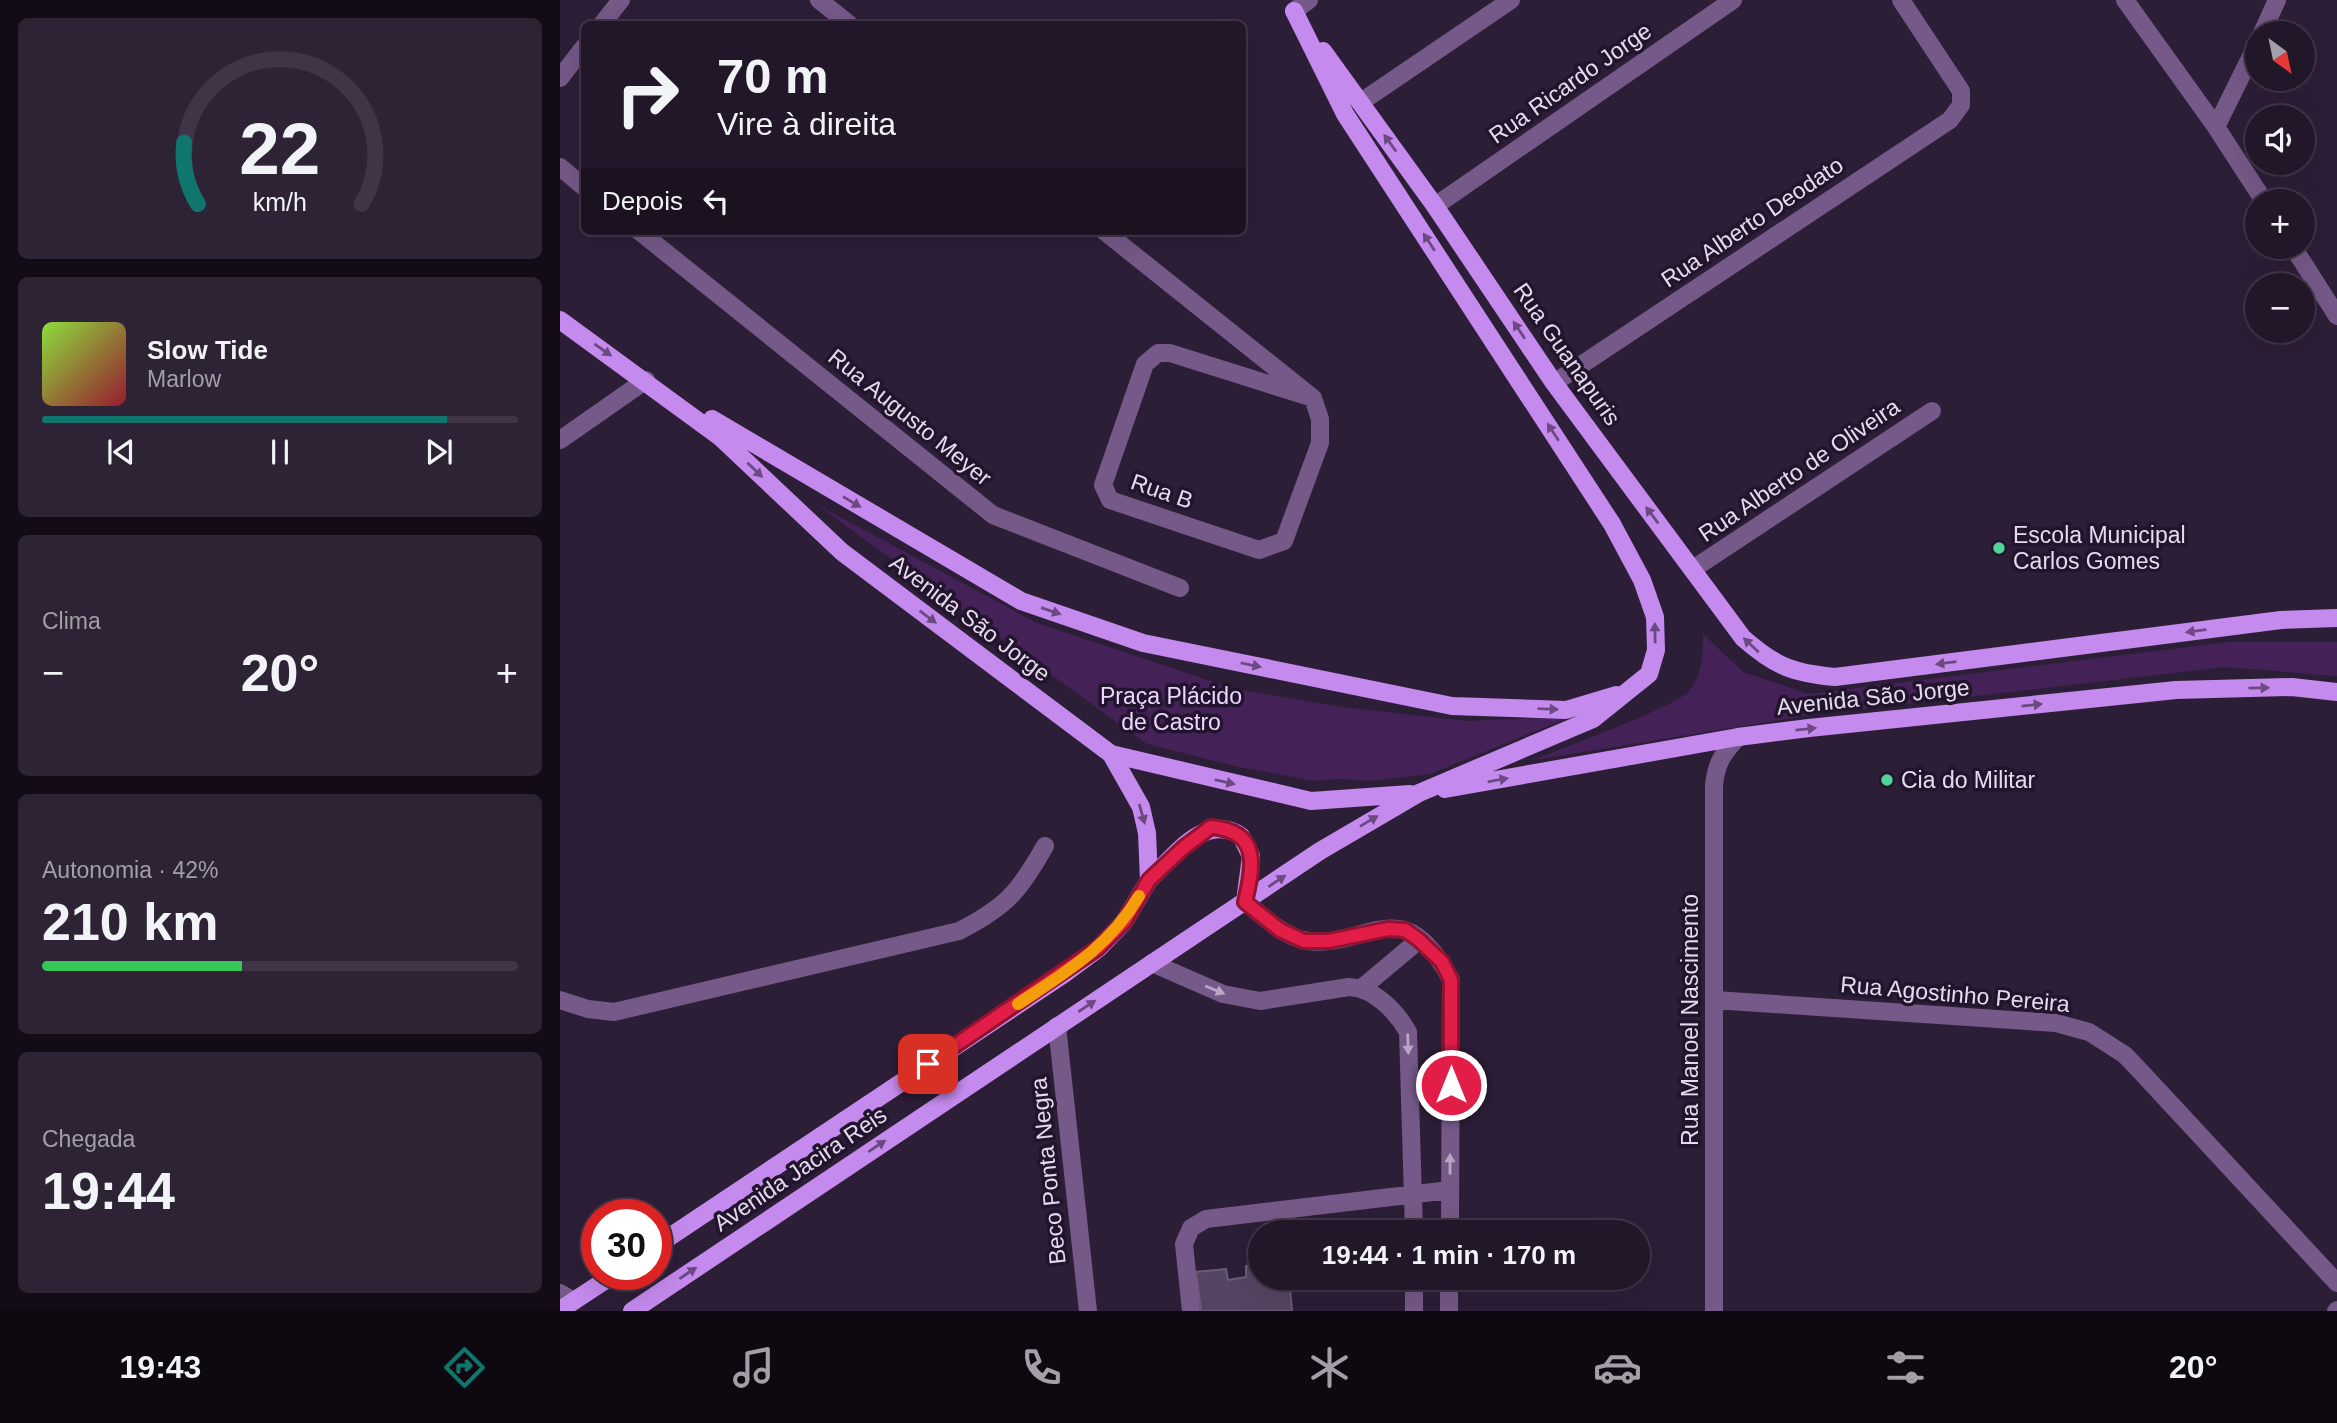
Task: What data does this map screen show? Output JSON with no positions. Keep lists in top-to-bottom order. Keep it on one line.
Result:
{"streets":{"main road":["Rua Guanapuris","Avenida São Jorge","Avenida Jacira Reis"],"street":["Rua Ricardo Jorge","Rua Alberto Deodato","Rua Augusto Meyer","Rua Alberto de Oliveira","Rua B","Rua Agostinho Pereira","Rua Manoel Nascimento","Beco Ponta Negra"]},"crossings":[["Rua Ricardo Jorge","Rua Guanapuris"],["Rua Alberto Deodato","Rua Guanapuris"],["Rua Guanapuris","Rua Alberto de Oliveira"],["Rua Guanapuris","Avenida São Jorge"],["Avenida São Jorge","Rua Manoel Nascimento"],["Avenida São Jorge","Avenida Jacira Reis"],["Rua Agostinho Pereira","Rua Manoel Nascimento"],["Avenida Jacira Reis","Beco Ponta Negra"]],"parks":["Praça Plácido de Castro"],"places":["Escola Municipal Carlos Gomes","Cia do Militar"],"north":"bottom right","page":{"map_buttons":["+","−"],"turn":["70 m","Vire à direita"],"then":"Depois","song":["Slow Tide","Marlow"],"tile":["Clima",["Autonomia · 42%","210 km"],["Chegada","19:44"]],"heat":["−","20°","+"],"limit":"30","trip":"19:44 · 1 min · 170 m","tabs":["19:43","20°"],"gauge":["22","km/h"]}}
